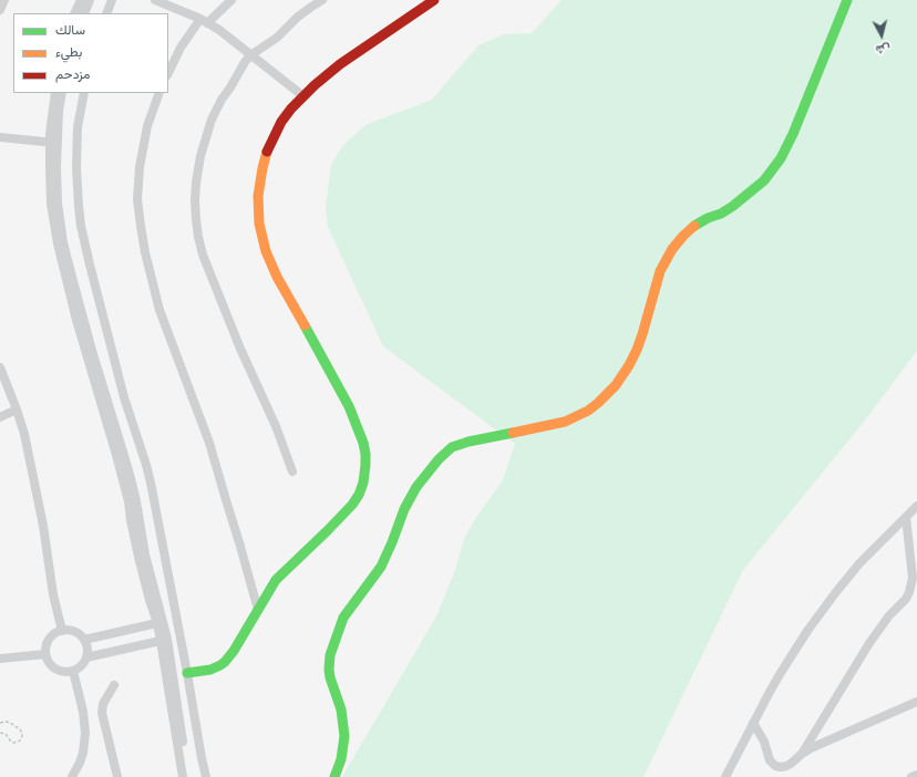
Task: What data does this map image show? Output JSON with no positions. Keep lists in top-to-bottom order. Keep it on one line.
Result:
{"legend":["سالك","بطيء","مزدحم"],"north":"bottom"}
